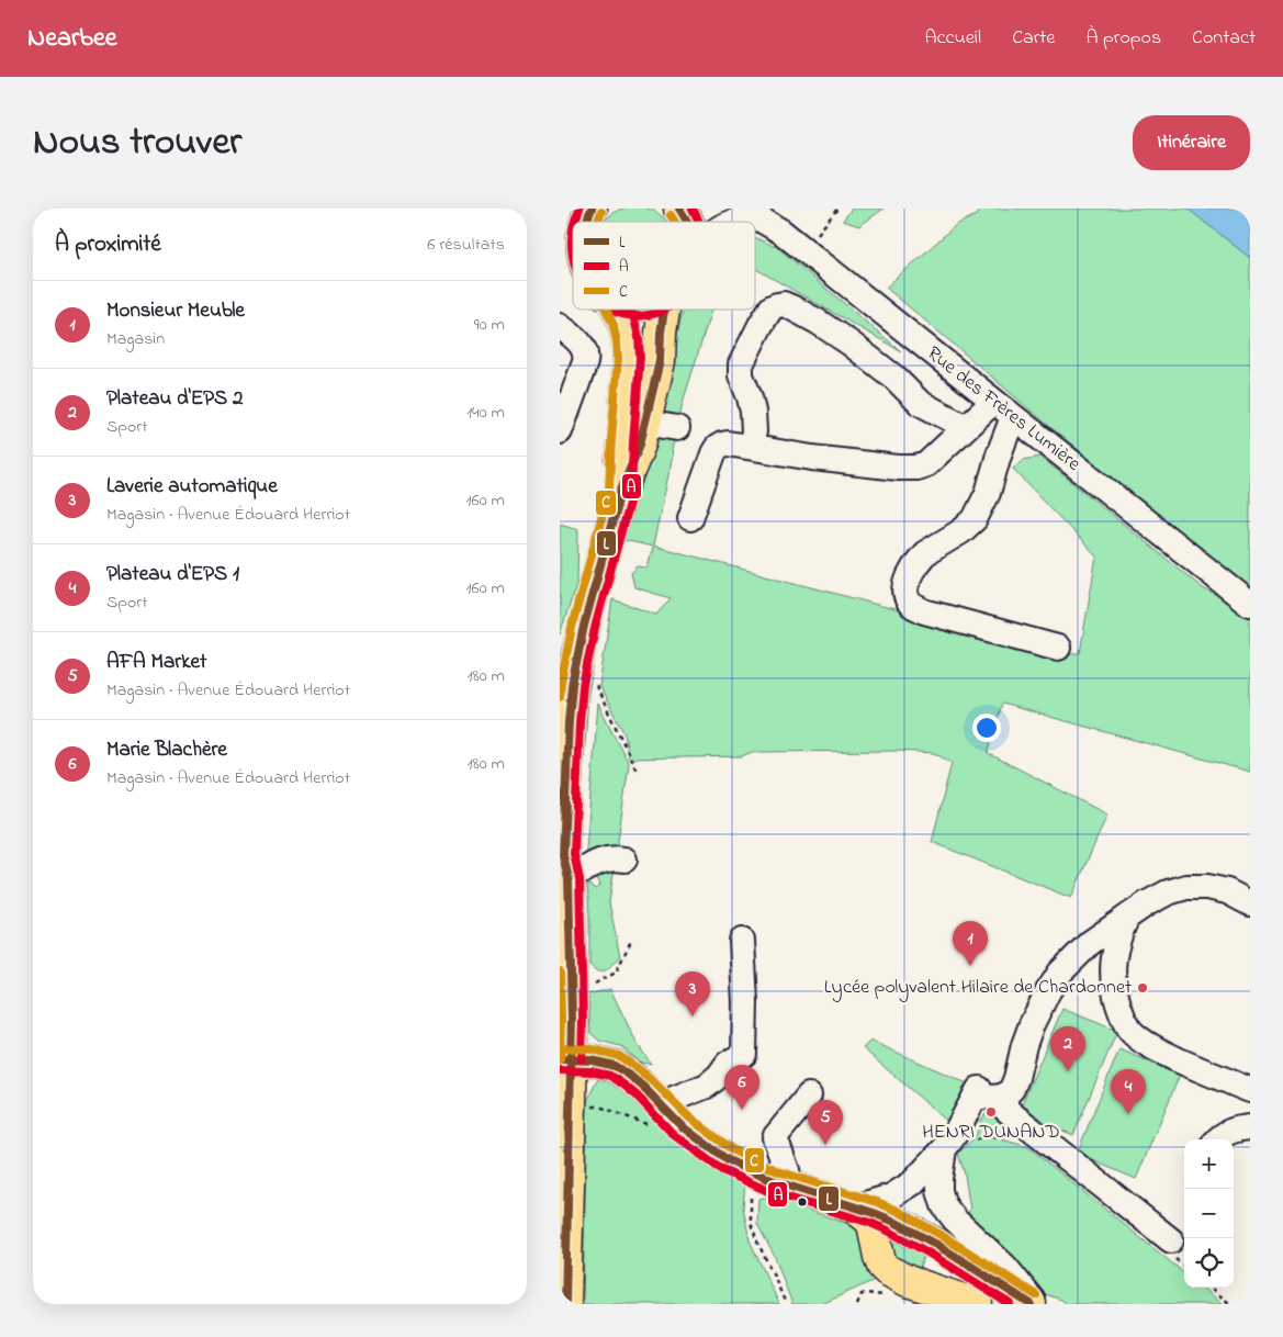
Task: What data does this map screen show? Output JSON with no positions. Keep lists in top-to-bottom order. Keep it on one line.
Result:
{"streets":{"street":["Rue des Frères Lumière"]},"places":["Lycée polyvalent Hilaire de Chardonnet","HENRI DUNAND"],"lines":["transit line L","transit line A","transit line C"],"legend":["L","A","C"],"page":{"header":"Nearbee","nav":["Accueil","Carte","À propos","Contact"],"title":"Nous trouver","buttons":"Itinéraire","heading":["À proximité","6 résultats"],"list":[{"mark":"1","name":"Monsieur Meuble","note":"Magasin","value":"90 m"},{"mark":"2","name":"Plateau d'EPS 2","note":"Sport","value":"140 m"},{"mark":"3","name":"Laverie automatique","note":"Magasin · Avenue Édouard Herriot","value":"160 m"},{"mark":"4","name":"Plateau d'EPS 1","note":"Sport","value":"160 m"},{"mark":"5","name":"AFA Market","note":"Magasin · Avenue Édouard Herriot","value":"180 m"},{"mark":"6","name":"Marie Blachère","note":"Magasin · Avenue Édouard Herriot","value":"180 m"}],"pins":["1","3","2","6","4","5"],"map_buttons":["+","−"]}}
